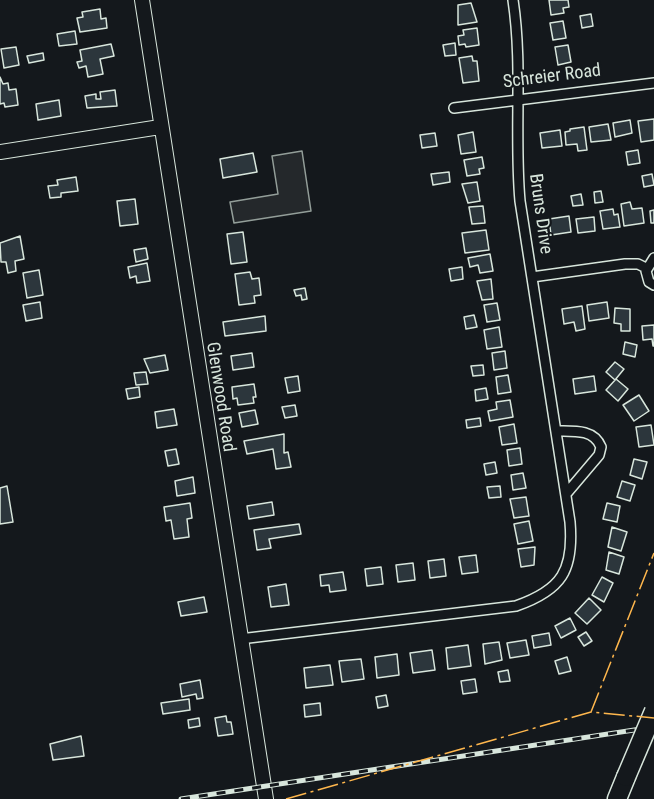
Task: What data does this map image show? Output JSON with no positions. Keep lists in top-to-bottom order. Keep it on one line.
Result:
{"streets":{"street":["Schreier Road","Bruns Drive","Glenwood Road"]},"crossings":[["Schreier Road","Bruns Drive"],["Bruns Drive","Glenwood Road"]]}
